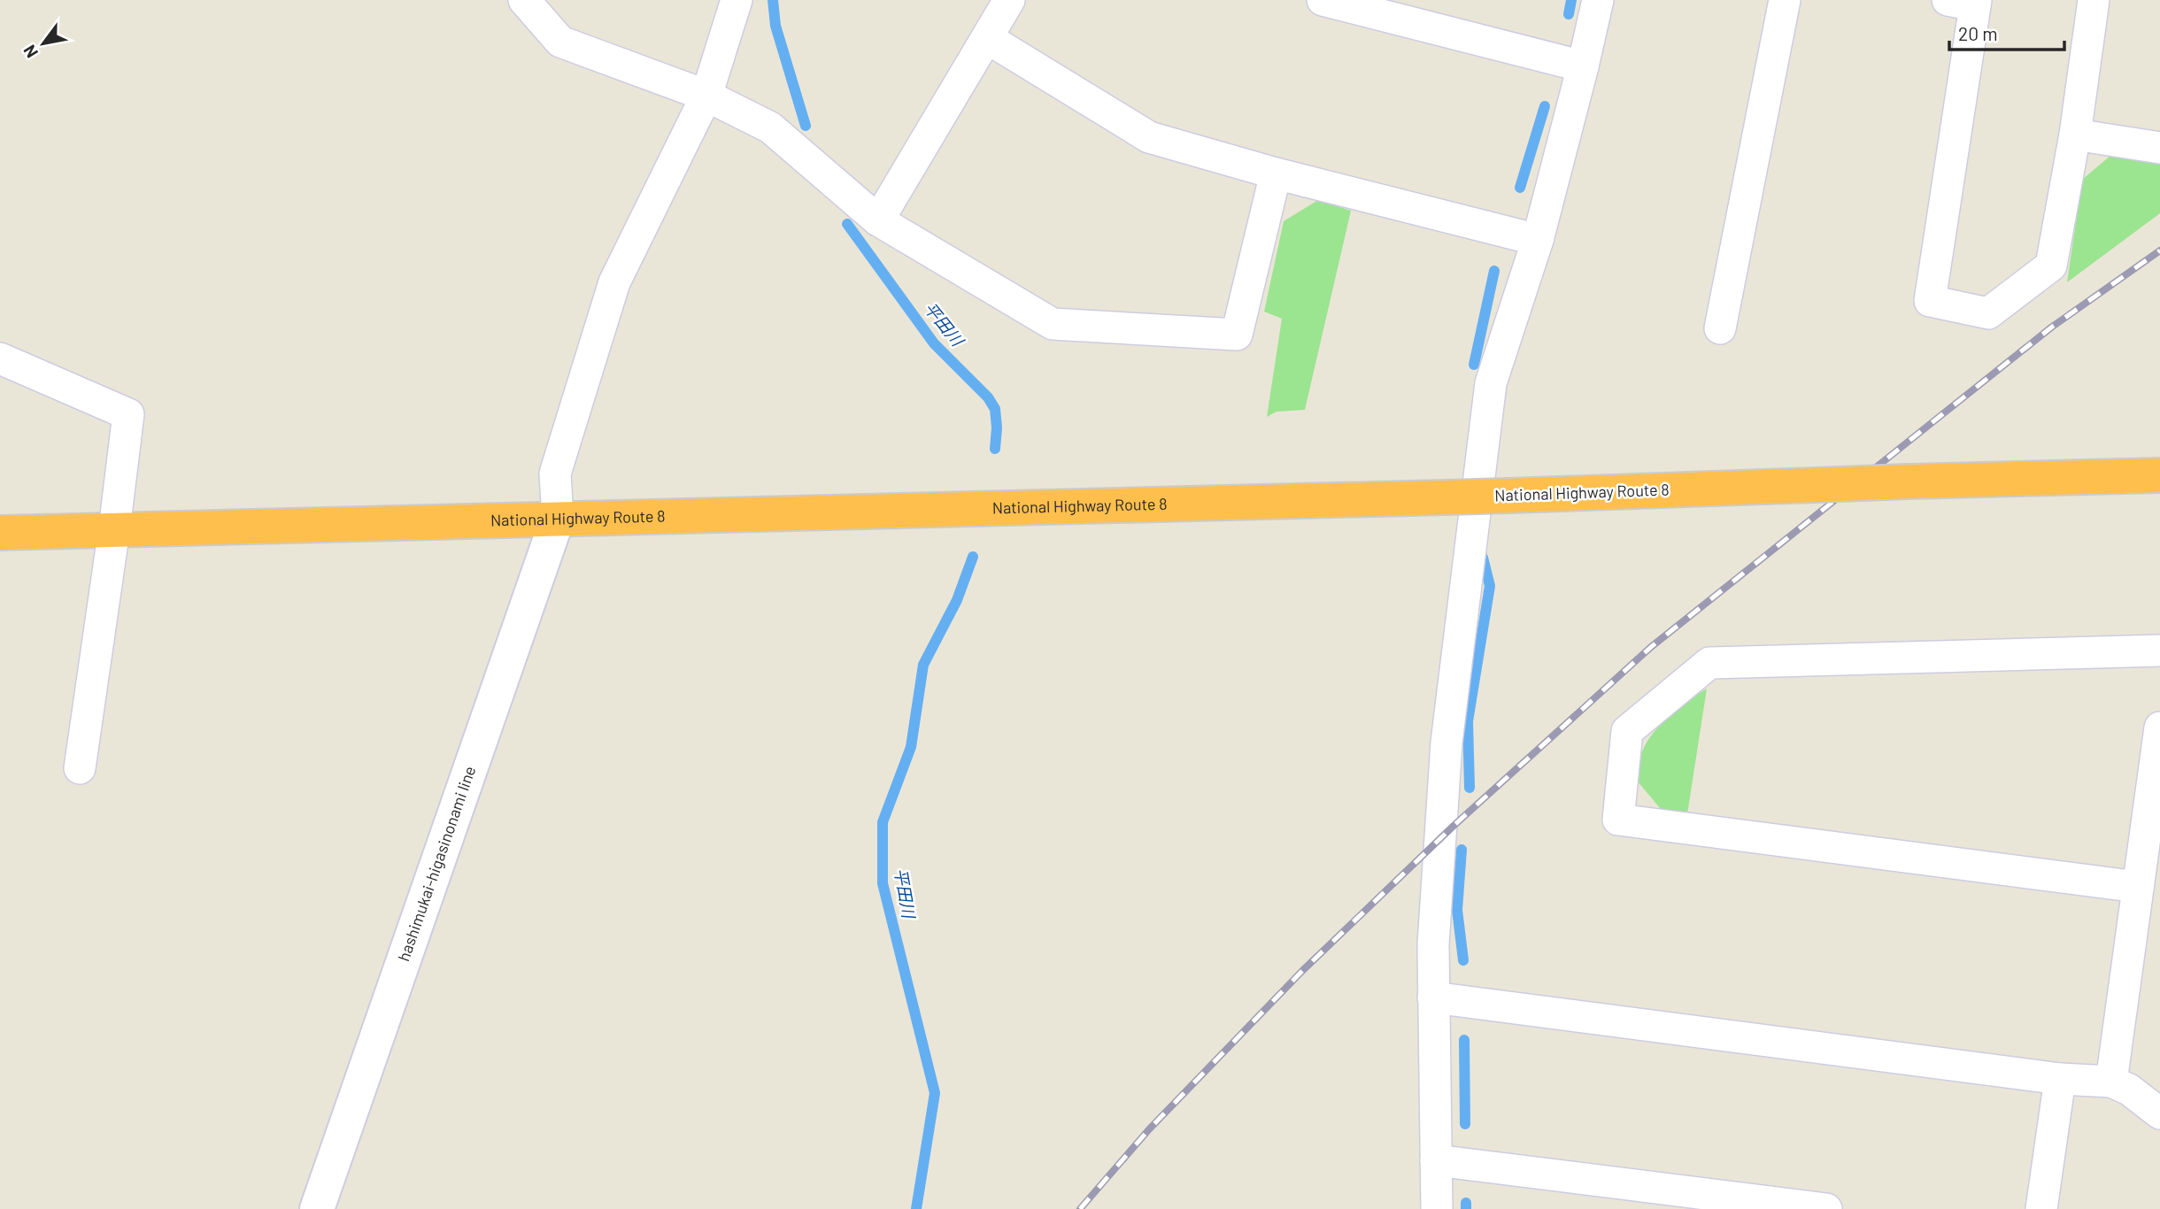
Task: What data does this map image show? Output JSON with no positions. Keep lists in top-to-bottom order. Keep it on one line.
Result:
{"streets":{"highway":["National Highway Route 8"],"main road":["hashimukai-higasinonami line"]},"crossings":[["National Highway Route 8","hashimukai-higasinonami line"]],"water":["平田川"],"scale_bar":"20 m","north":"bottom left"}
